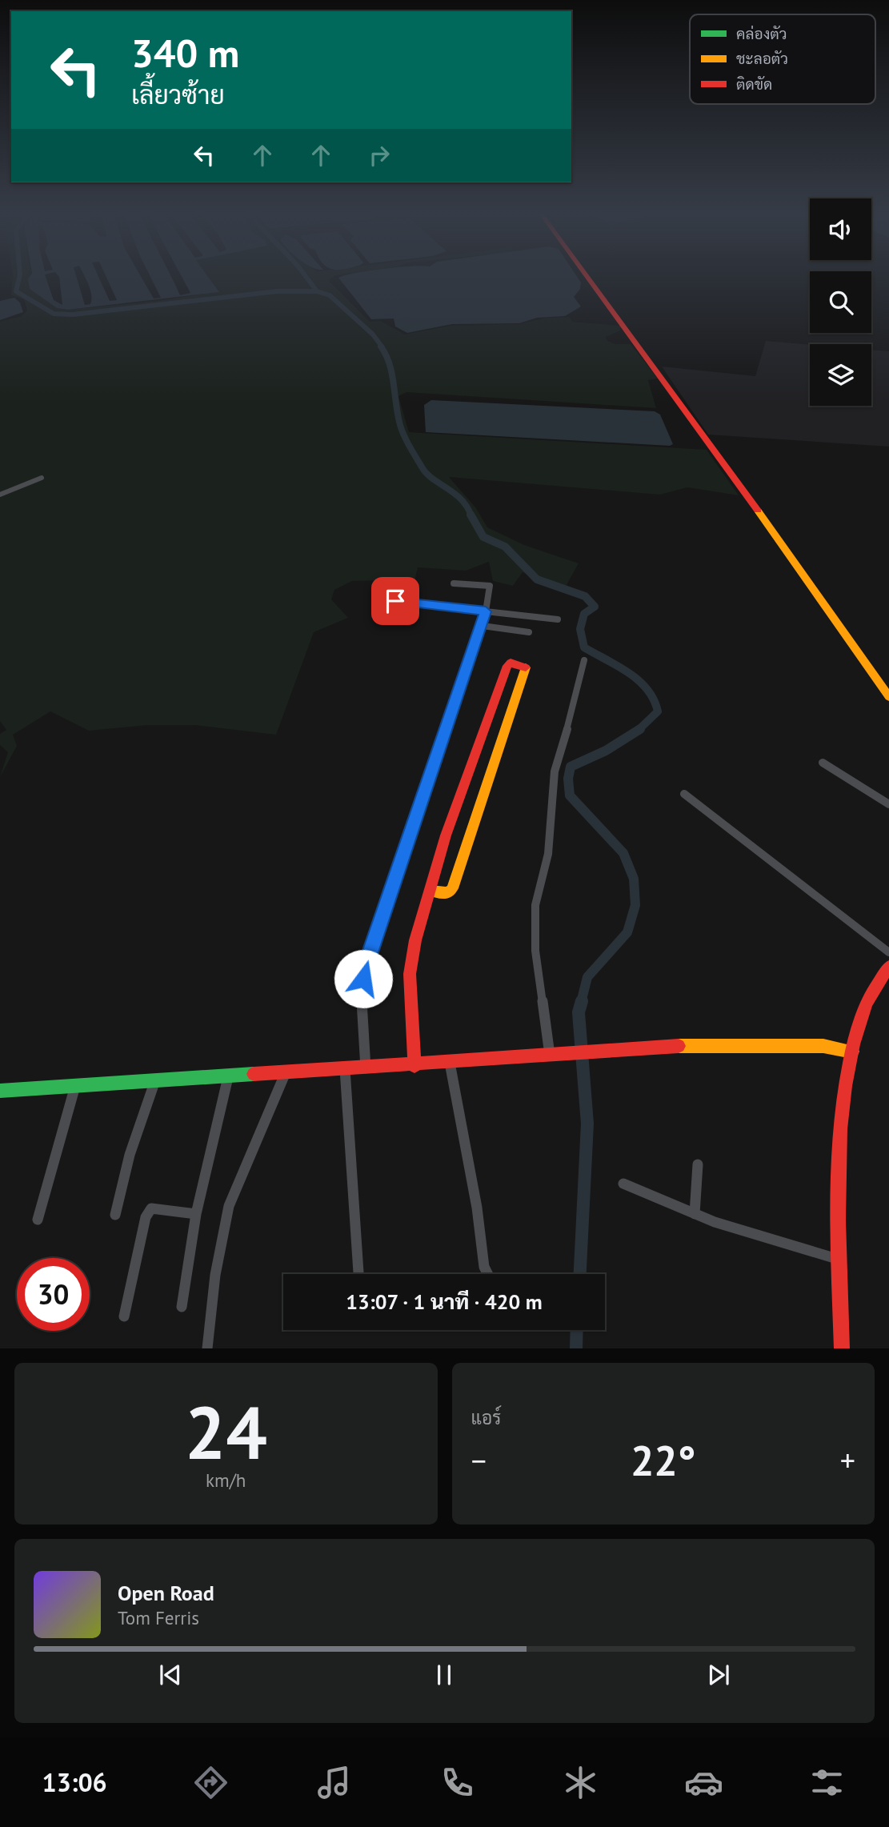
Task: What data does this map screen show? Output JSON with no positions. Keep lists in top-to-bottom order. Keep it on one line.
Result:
{"legend":["คล่องตัว","ชะลอตัว","ติดขัด"],"page":{"turn":["340 m","เลี้ยวซ้าย"],"limit":"30","trip":"13:07 · 1 นาที · 420 m","tile":[["24","km/h"],"แอร์"],"heat":["−","22°","+"],"song":["Open Road","Tom Ferris"],"tabs":"13:06"}}
